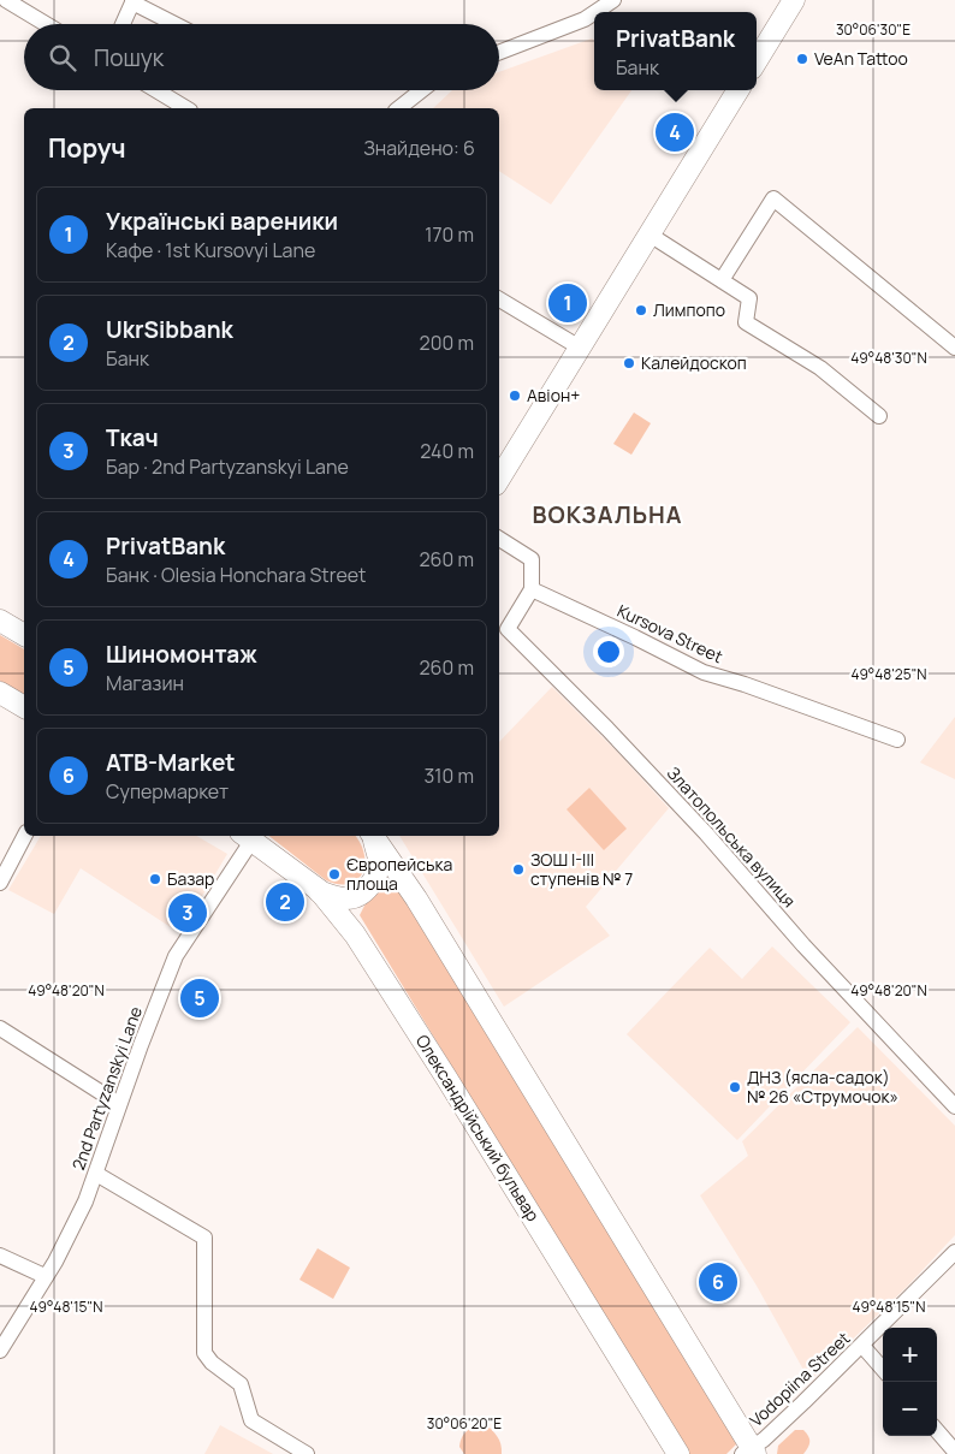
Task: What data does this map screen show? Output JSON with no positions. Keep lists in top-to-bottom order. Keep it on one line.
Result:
{"streets":{"main road":["Олександрійський бульвар"],"street":["Kursova Street","Златопольська вулиця","2nd Partyzanskyi Lane","Vodopiina Street"]},"crossings":[["Kursova Street","Златопольська вулиця"],["2nd Partyzanskyi Lane","Олександрійський бульвар"]],"districts":["ВОКЗАЛЬНА"],"places":["VeAn Tattoo","Лимпопо","Калейдоскоп","Авіон+","ЗОШ І-ІІІ ступенів № 7","Європейська площа","Базар","ДНЗ (ясла-садок) № 26 «Струмочок»"],"page":{"popup":["PrivatBank","Банк"],"search":"Пошук","heading":["Поруч","Знайдено: 6"],"pins":["4","1","2","3","5","6"],"list":[{"mark":"1","name":"Українські вареники","note":"Кафе · 1st Kursovyi Lane","value":"170 m"},{"mark":"2","name":"UkrSibbank","note":"Банк","value":"200 m"},{"mark":"3","name":"Ткач","note":"Бар · 2nd Partyzanskyi Lane","value":"240 m"},{"mark":"4","name":"PrivatBank","note":"Банк · Olesia Honchara Street","value":"260 m"},{"mark":"5","name":"Шиномонтаж","note":"Магазин","value":"260 m"},{"mark":"6","name":"ATB-Market","note":"Супермаркет","value":"310 m"}],"map_buttons":["+","−"]},"coordinates":["30°06'30\"E","49°48'30\"N","49°48'25\"N","49°48'20\"N","49°48'15\"N","30°06'20\"E"]}
